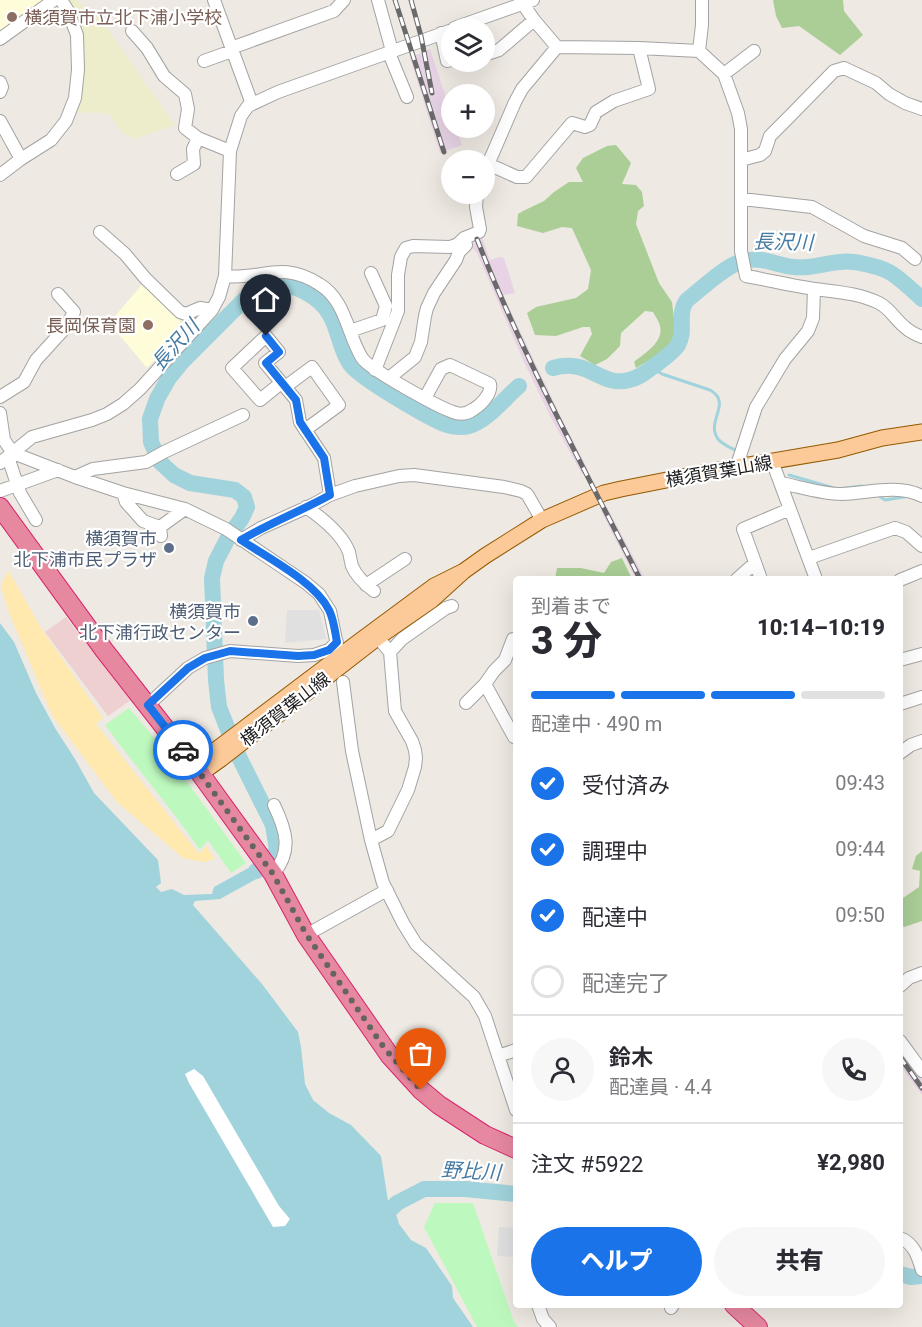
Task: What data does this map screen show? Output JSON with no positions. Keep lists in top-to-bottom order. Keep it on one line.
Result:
{"streets":{"main road":["横須賀葉山線"]},"water":["長沢川","野比川"],"places":["横須賀市立北下浦小学校","長岡保育園","横須賀市 北下浦市民プラザ","横須賀市 北下浦行政センター"],"page":{"map_buttons":["+","−"],"heading":["3 分","到着まで","10:14–10:19"],"panel":["鈴木","配達員 · 4.4","注文 #5922","¥2,980"],"bar":"配達中 · 490 m","list":[["受付済み","09:43"],["調理中","09:44"],["配達中","09:50"],"配達完了"],"buttons":["ヘルプ","共有"]}}
